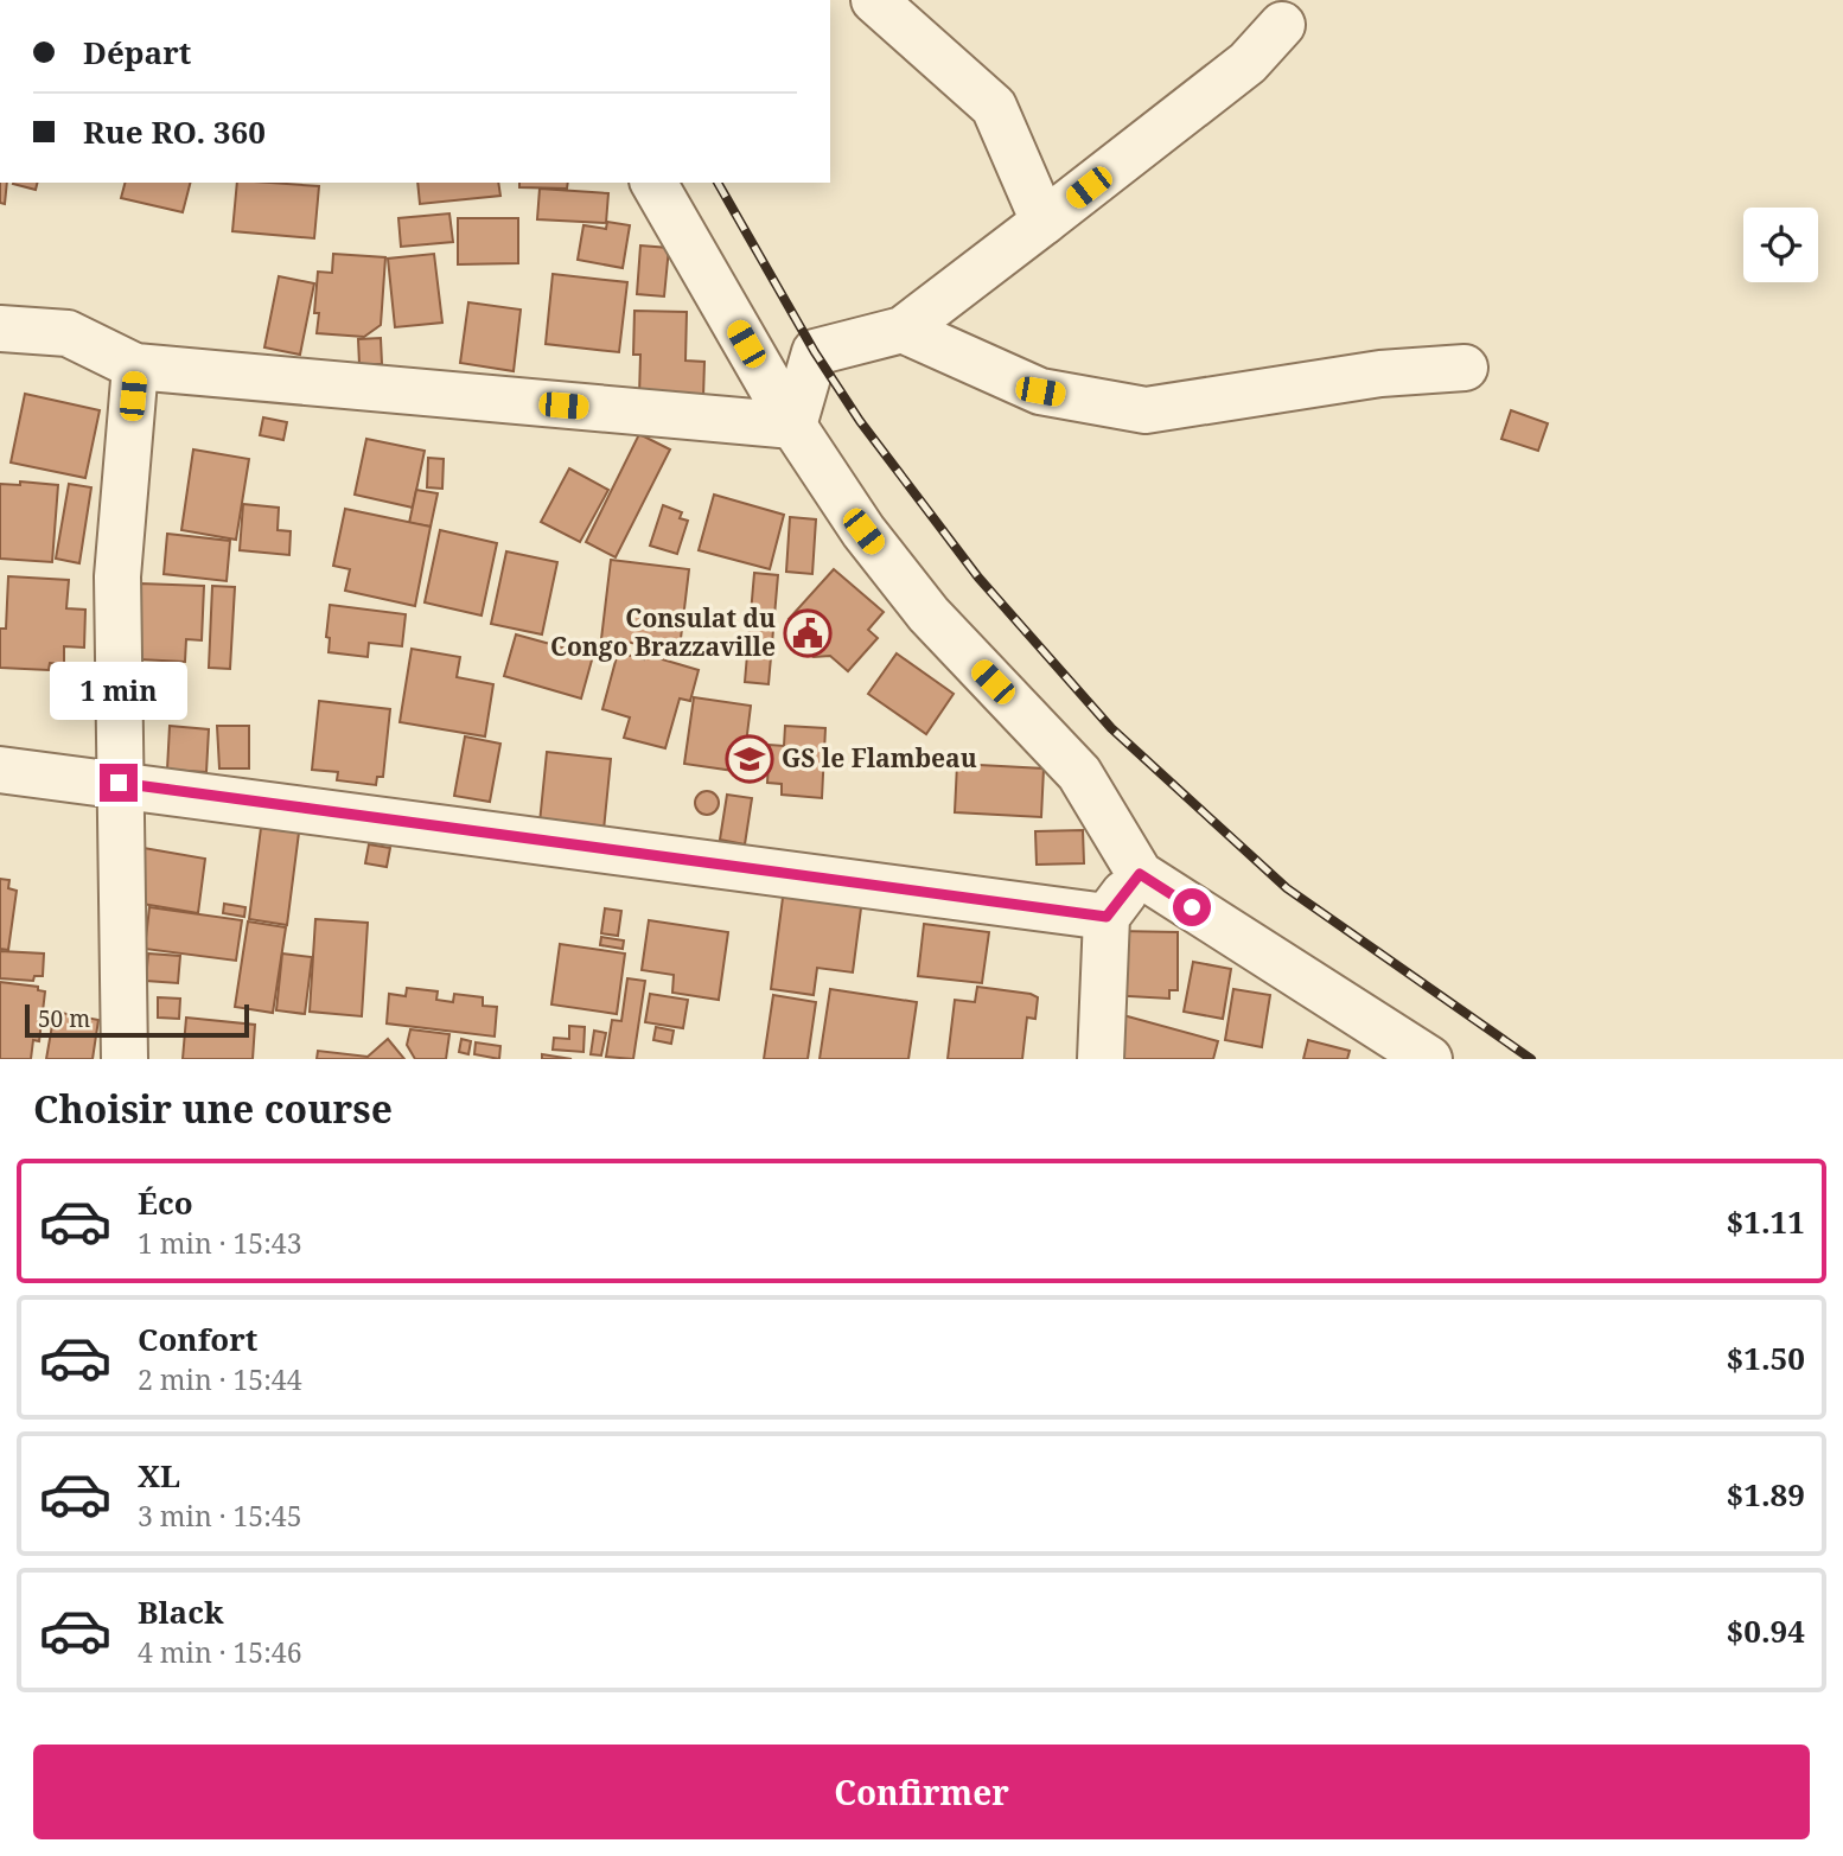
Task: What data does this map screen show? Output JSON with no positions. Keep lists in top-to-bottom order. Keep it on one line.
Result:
{"places":{"public building":["Consulat du Congo Brazzaville"],"school or university":["GS le Flambeau"]},"scale_bar":"50 m","page":{"banner":["Départ","Rue RO. 360"],"bubble":"1 min","scale":"50 m","heading":"Choisir une course","list":[{"name":"Éco","note":"1 min · 15:43","value":"$1.11"},{"name":"Confort","note":"2 min · 15:44","value":"$1.50"},{"name":"XL","note":"3 min · 15:45","value":"$1.89"},{"name":"Black","note":"4 min · 15:46","value":"$0.94"}],"buttons":"Confirmer"}}
